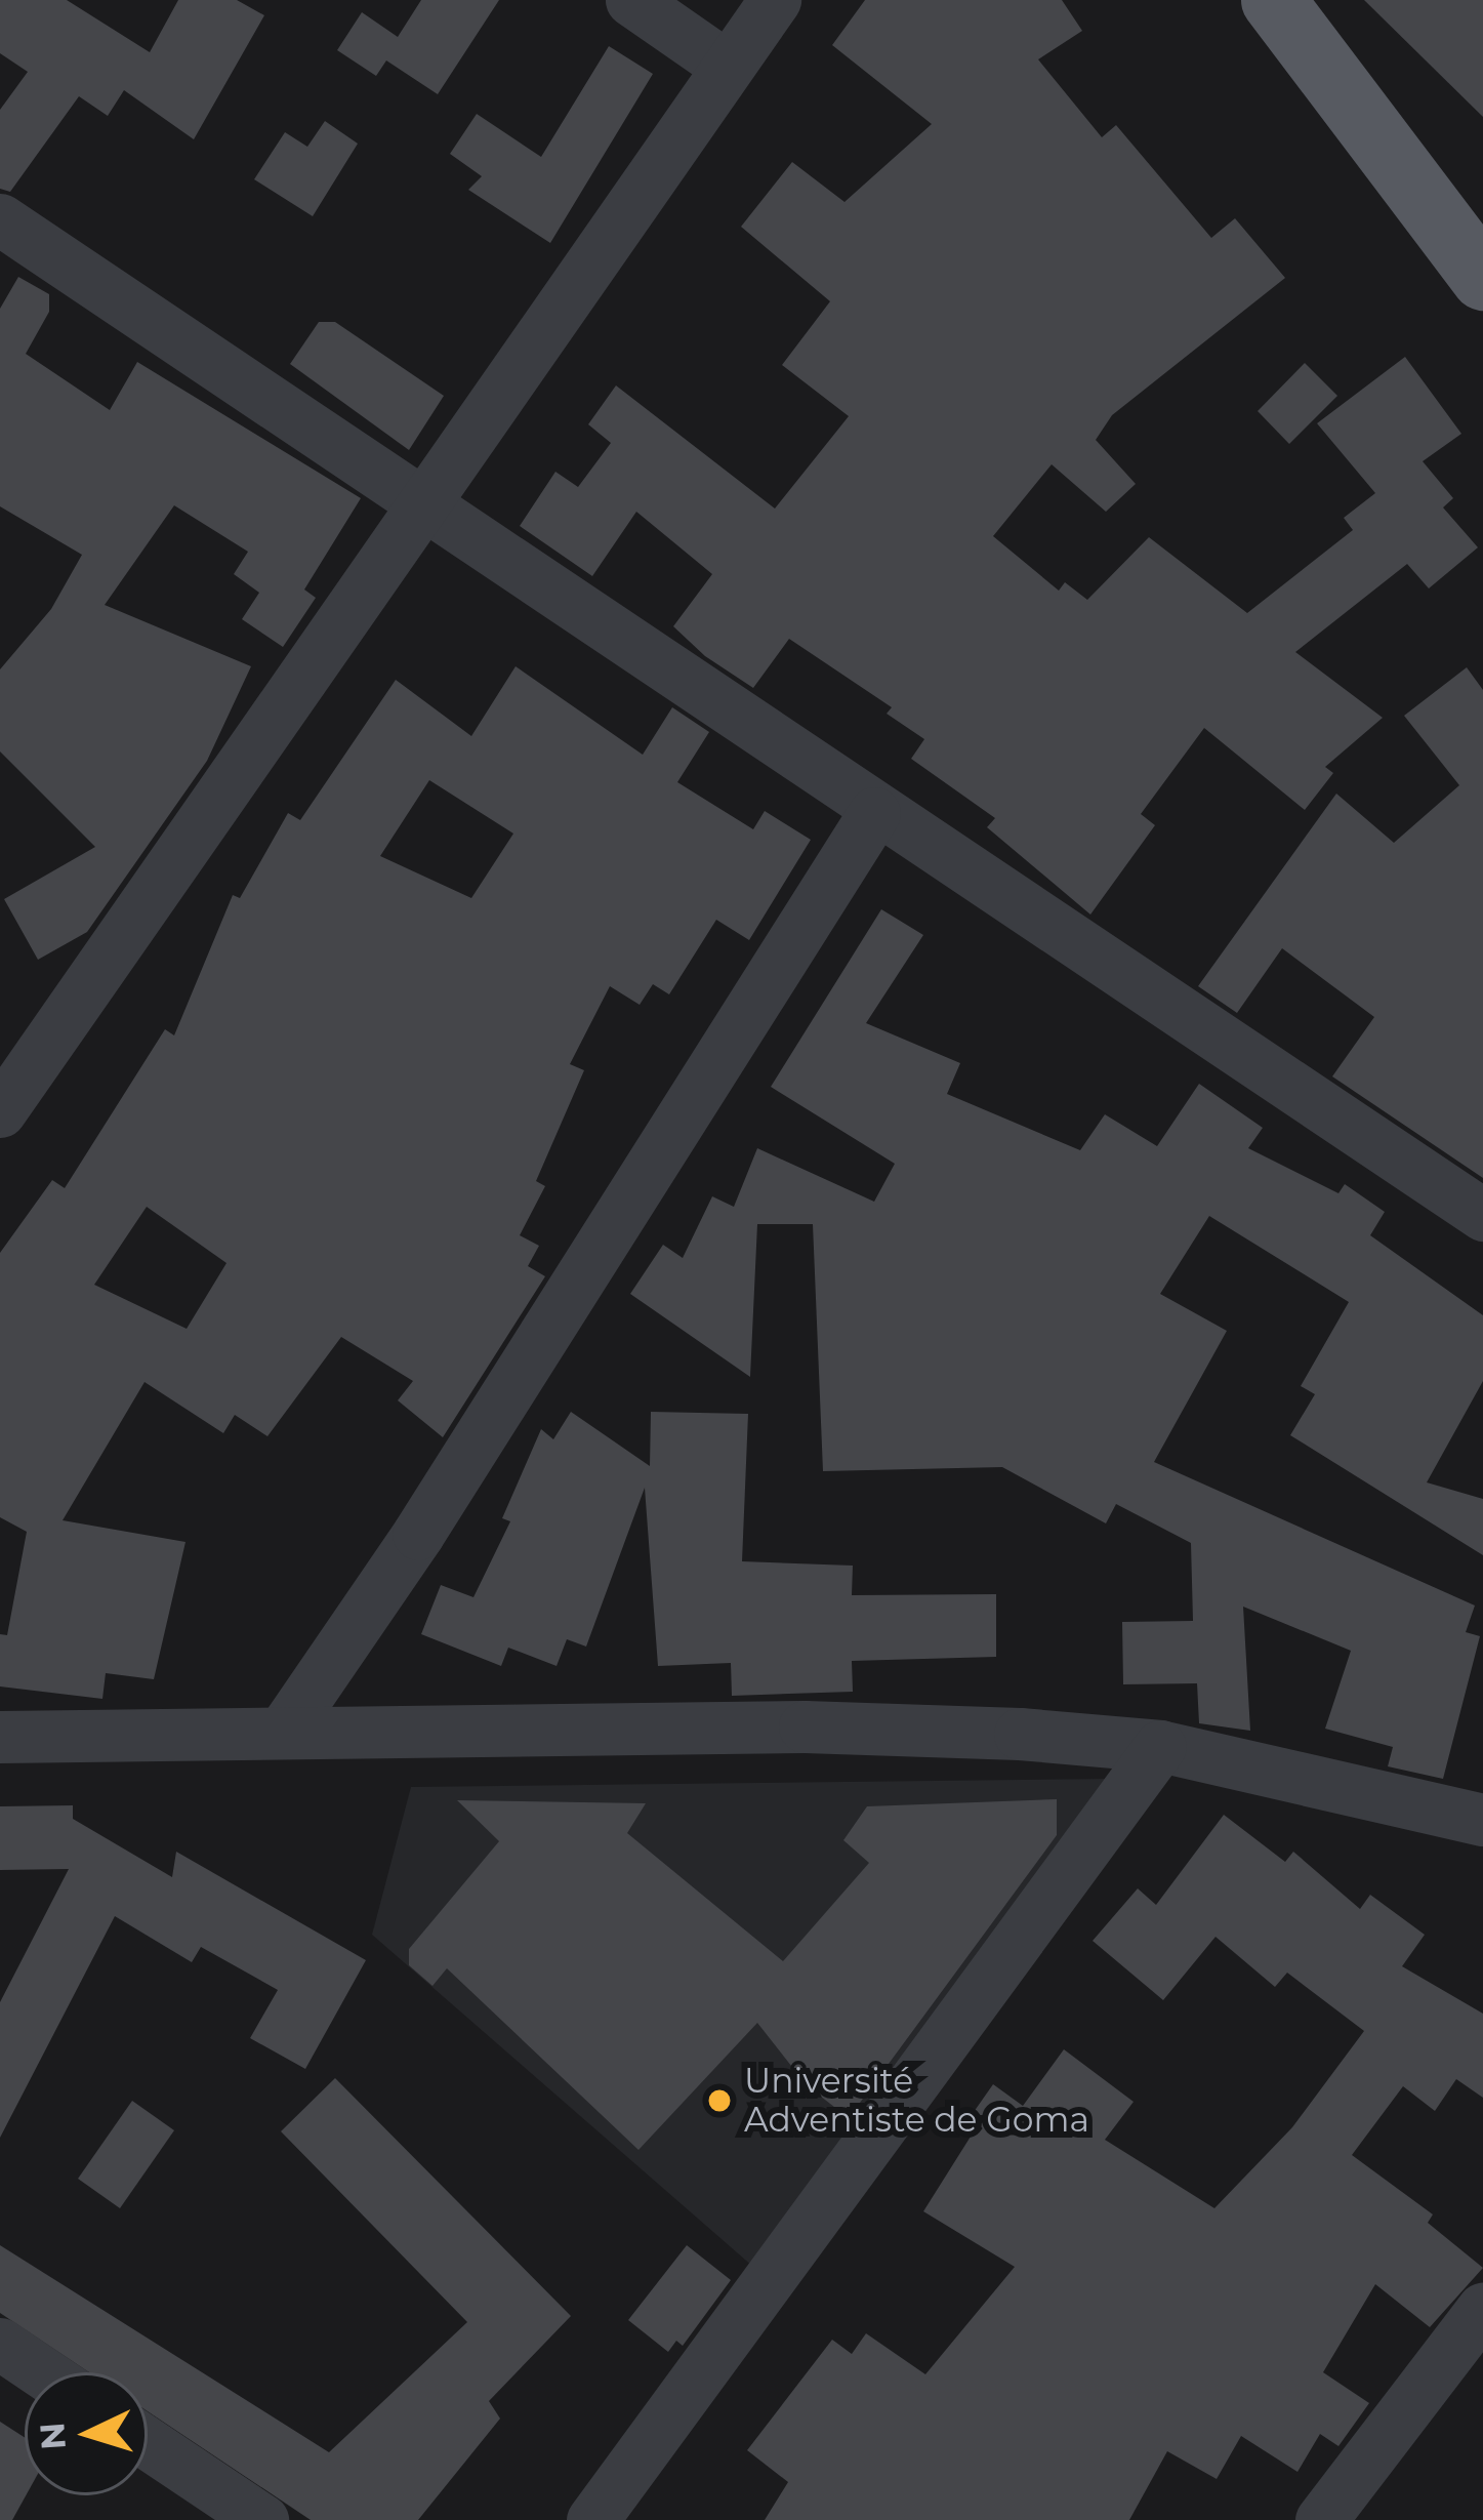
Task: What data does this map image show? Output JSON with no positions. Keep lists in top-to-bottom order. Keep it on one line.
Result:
{"places":["Université Adventiste de Goma"],"north":"left"}
